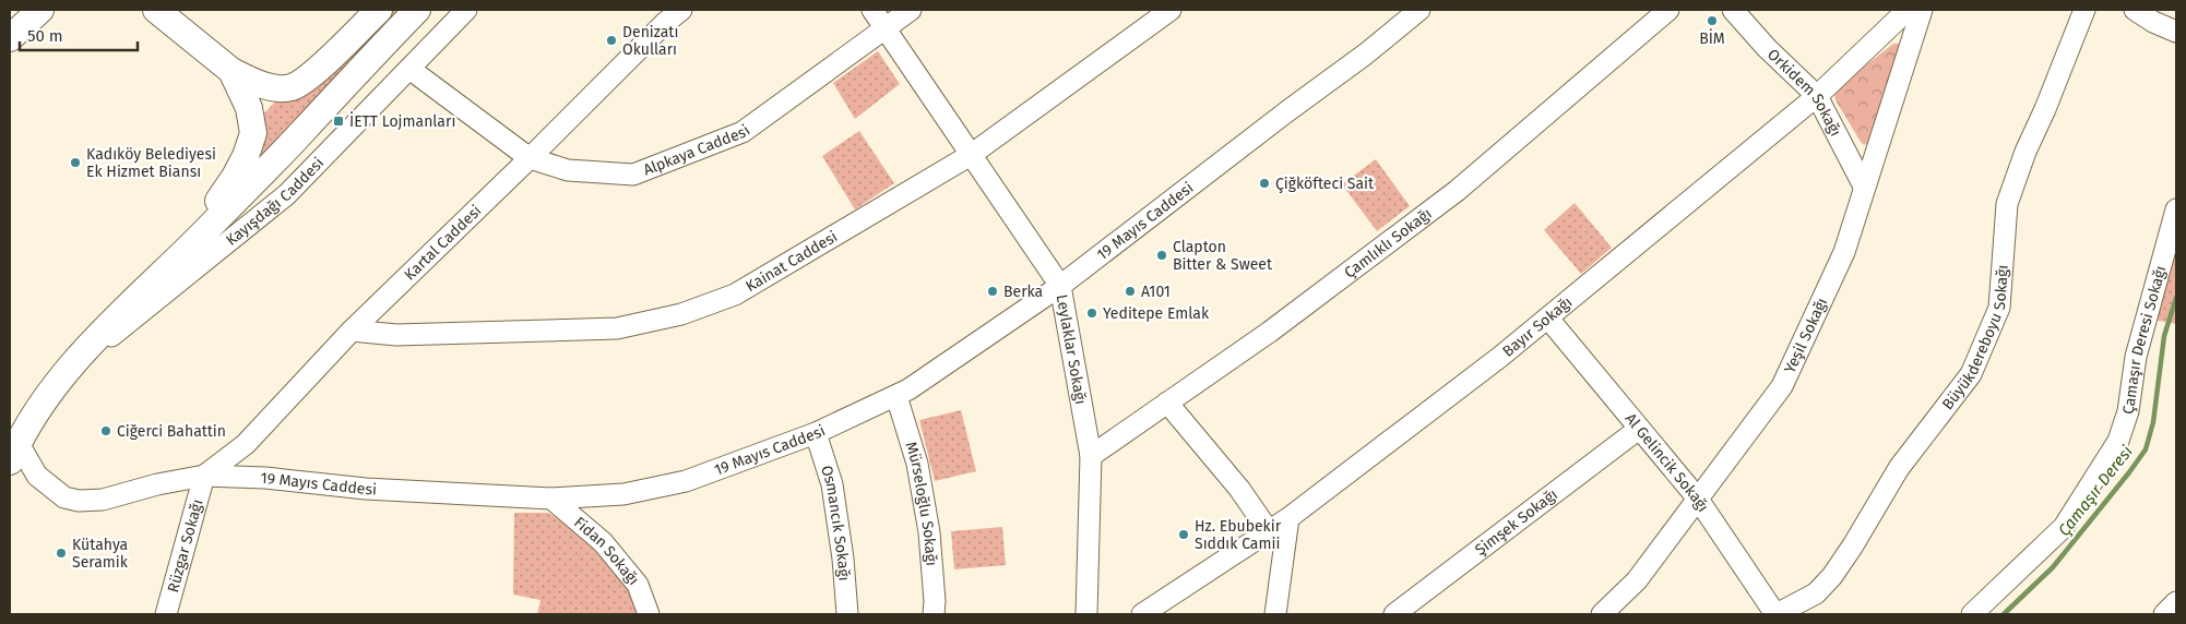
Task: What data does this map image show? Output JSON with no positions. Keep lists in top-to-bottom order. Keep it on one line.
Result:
{"streets":{"main road":["Kayışdağı Caddesi"],"street":["Orkidem Sokağı","Alpkaya Caddesi","19 Mayıs Caddesi","Kartal Caddesi","Çamlıklı Sokağı","Kainat Caddesi","Bayır Sokağı","Yeşil Sokağı","Büyükdereboyu Sokağı","Çamaşır Deresi Sokağı","Leylaklar Sokağı","Al Gelincik Sokağı","Mürseloğlu Sokağı","Şimşek Sokağı","Osmancık Sokağı","Rüzgar Sokağı","Fidan Sokağı"]},"crossings":[["Orkidem Sokağı","Bayır Sokağı"],["Orkidem Sokağı","Yeşil Sokağı"],["Alpkaya Caddesi","Kayışdağı Caddesi"],["Alpkaya Caddesi","Kartal Caddesi"],["Alpkaya Caddesi","Leylaklar Sokağı"],["Kayışdağı Caddesi","19 Mayıs Caddesi"],["19 Mayıs Caddesi","Kartal Caddesi"],["19 Mayıs Caddesi","Leylaklar Sokağı"],["19 Mayıs Caddesi","Mürseloğlu Sokağı"],["19 Mayıs Caddesi","Osmancık Sokağı"],["19 Mayıs Caddesi","Rüzgar Sokağı"],["19 Mayıs Caddesi","Fidan Sokağı"],["Kartal Caddesi","Kainat Caddesi"],["Kartal Caddesi","Rüzgar Sokağı"],["Çamlıklı Sokağı","Leylaklar Sokağı"],["Kainat Caddesi","Leylaklar Sokağı"],["Bayır Sokağı","Al Gelincik Sokağı"],["Yeşil Sokağı","Al Gelincik Sokağı"],["Büyükdereboyu Sokağı","Al Gelincik Sokağı"],["Al Gelincik Sokağı","Şimşek Sokağı"]],"water":["Çamaşır Deresi"],"places":{"other":["BİM","Denizatı Okulları","Kadıköy Belediyesi Ek Hizmet Biansı","Çiğköfteci Sait","Clapton Bitter & Sweet","Berka","A101","Yeditepe Emlak","Ciğerci Bahattin","Hz. Ebubekir Sıddık Camii","Kütahya Seramik"],"transit":["İETT Lojmanları"]},"scale_bar":"50 m"}
